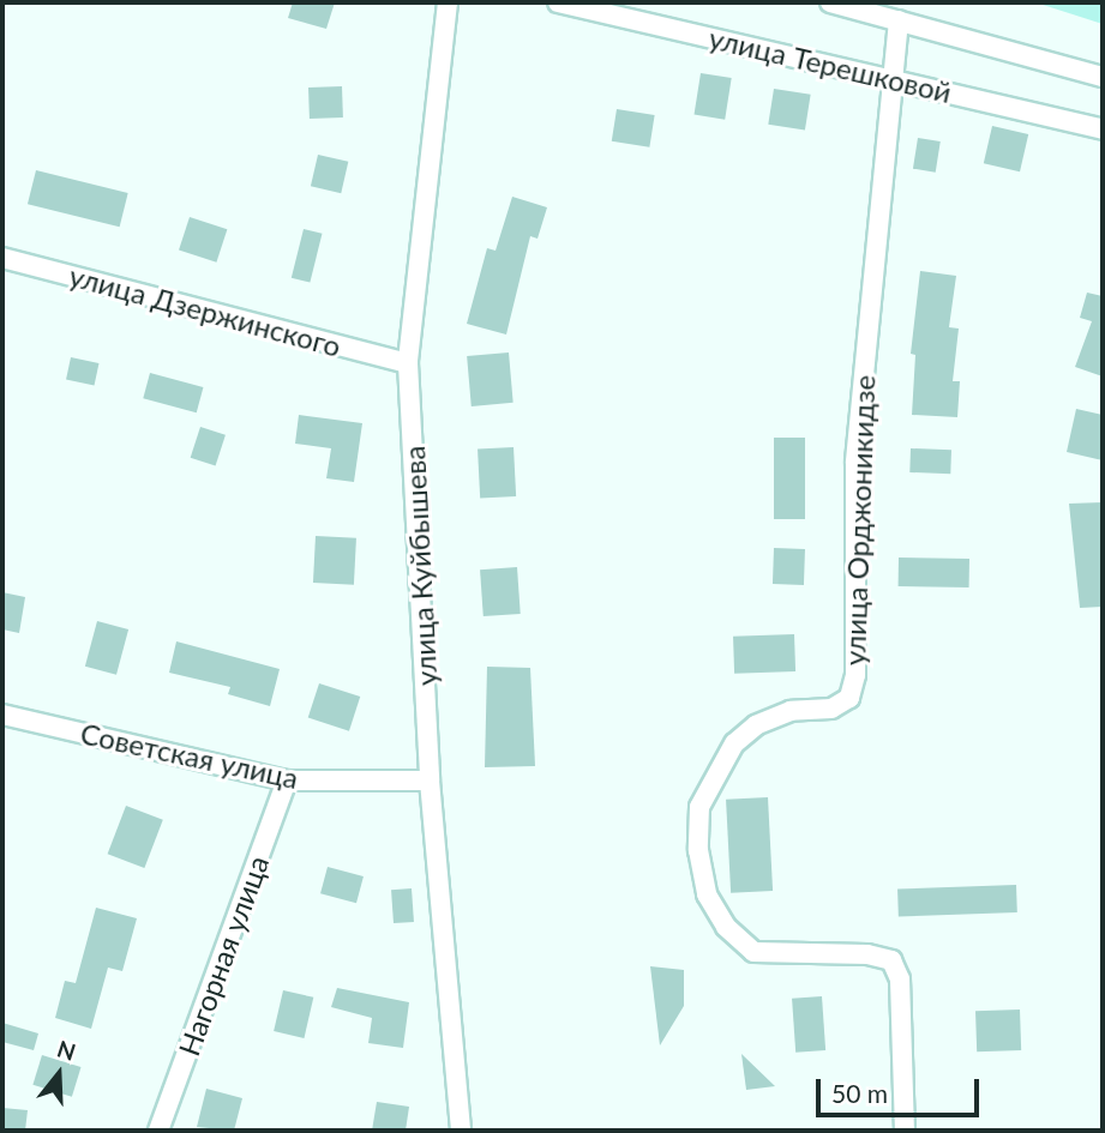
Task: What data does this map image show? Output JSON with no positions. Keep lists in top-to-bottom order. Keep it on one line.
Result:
{"streets":{"street":["улица Терешковой","улица Дзержинского","улица Орджоникидзе","улица Куйбышева","Советская улица","Нагорная улица"]},"crossings":[["улица Терешковой","улица Орджоникидзе"],["улица Дзержинского","улица Куйбышева"],["улица Куйбышева","Советская улица"],["Советская улица","Нагорная улица"]],"scale_bar":"50 m","north":"top"}
